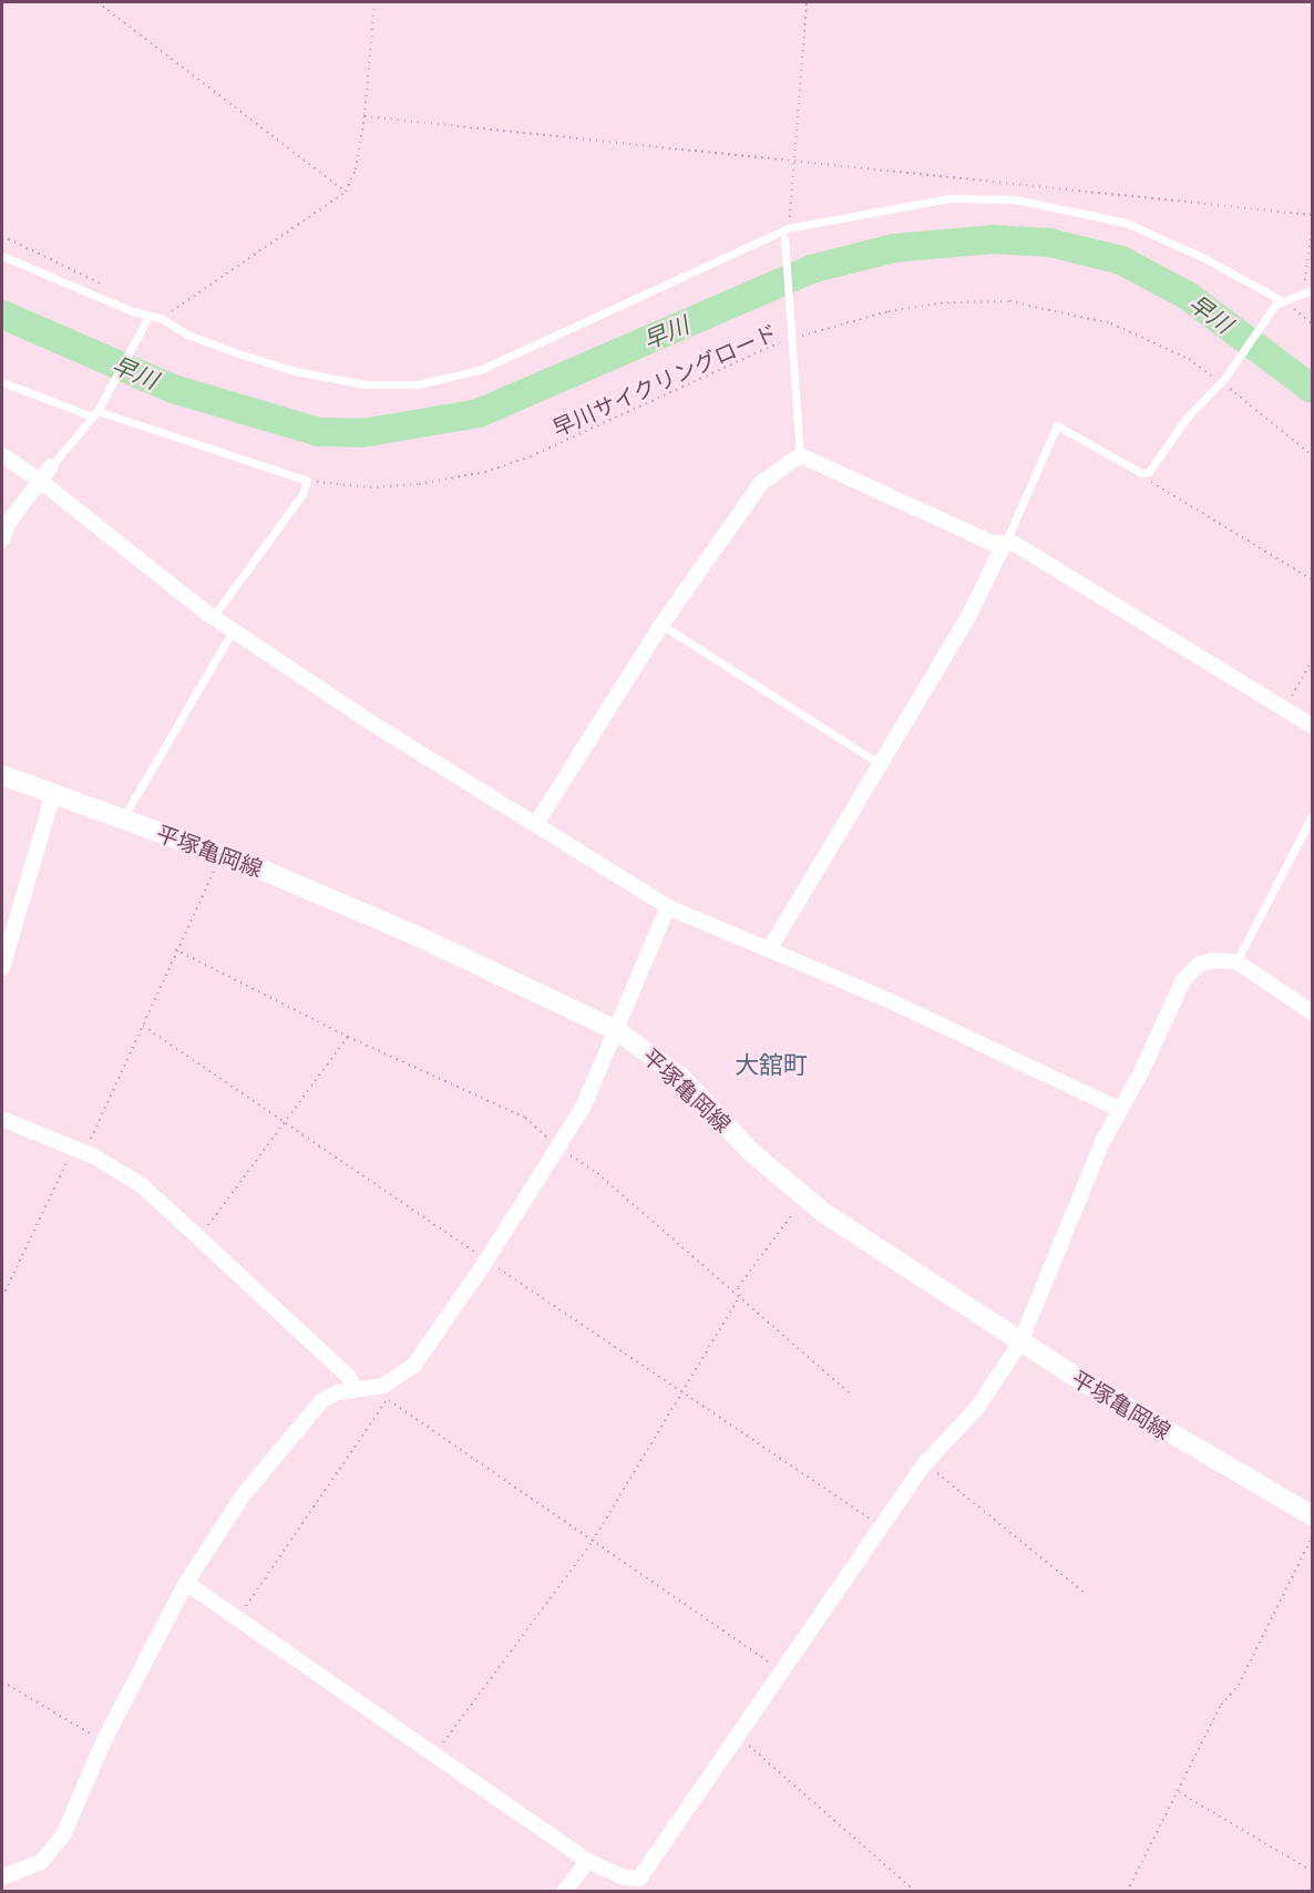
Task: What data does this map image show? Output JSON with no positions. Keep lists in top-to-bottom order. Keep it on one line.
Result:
{"streets":{"main road":["平塚亀岡線"],"path":["早川サイクリングロード"]},"districts":["大舘町"],"water":["早川"]}
